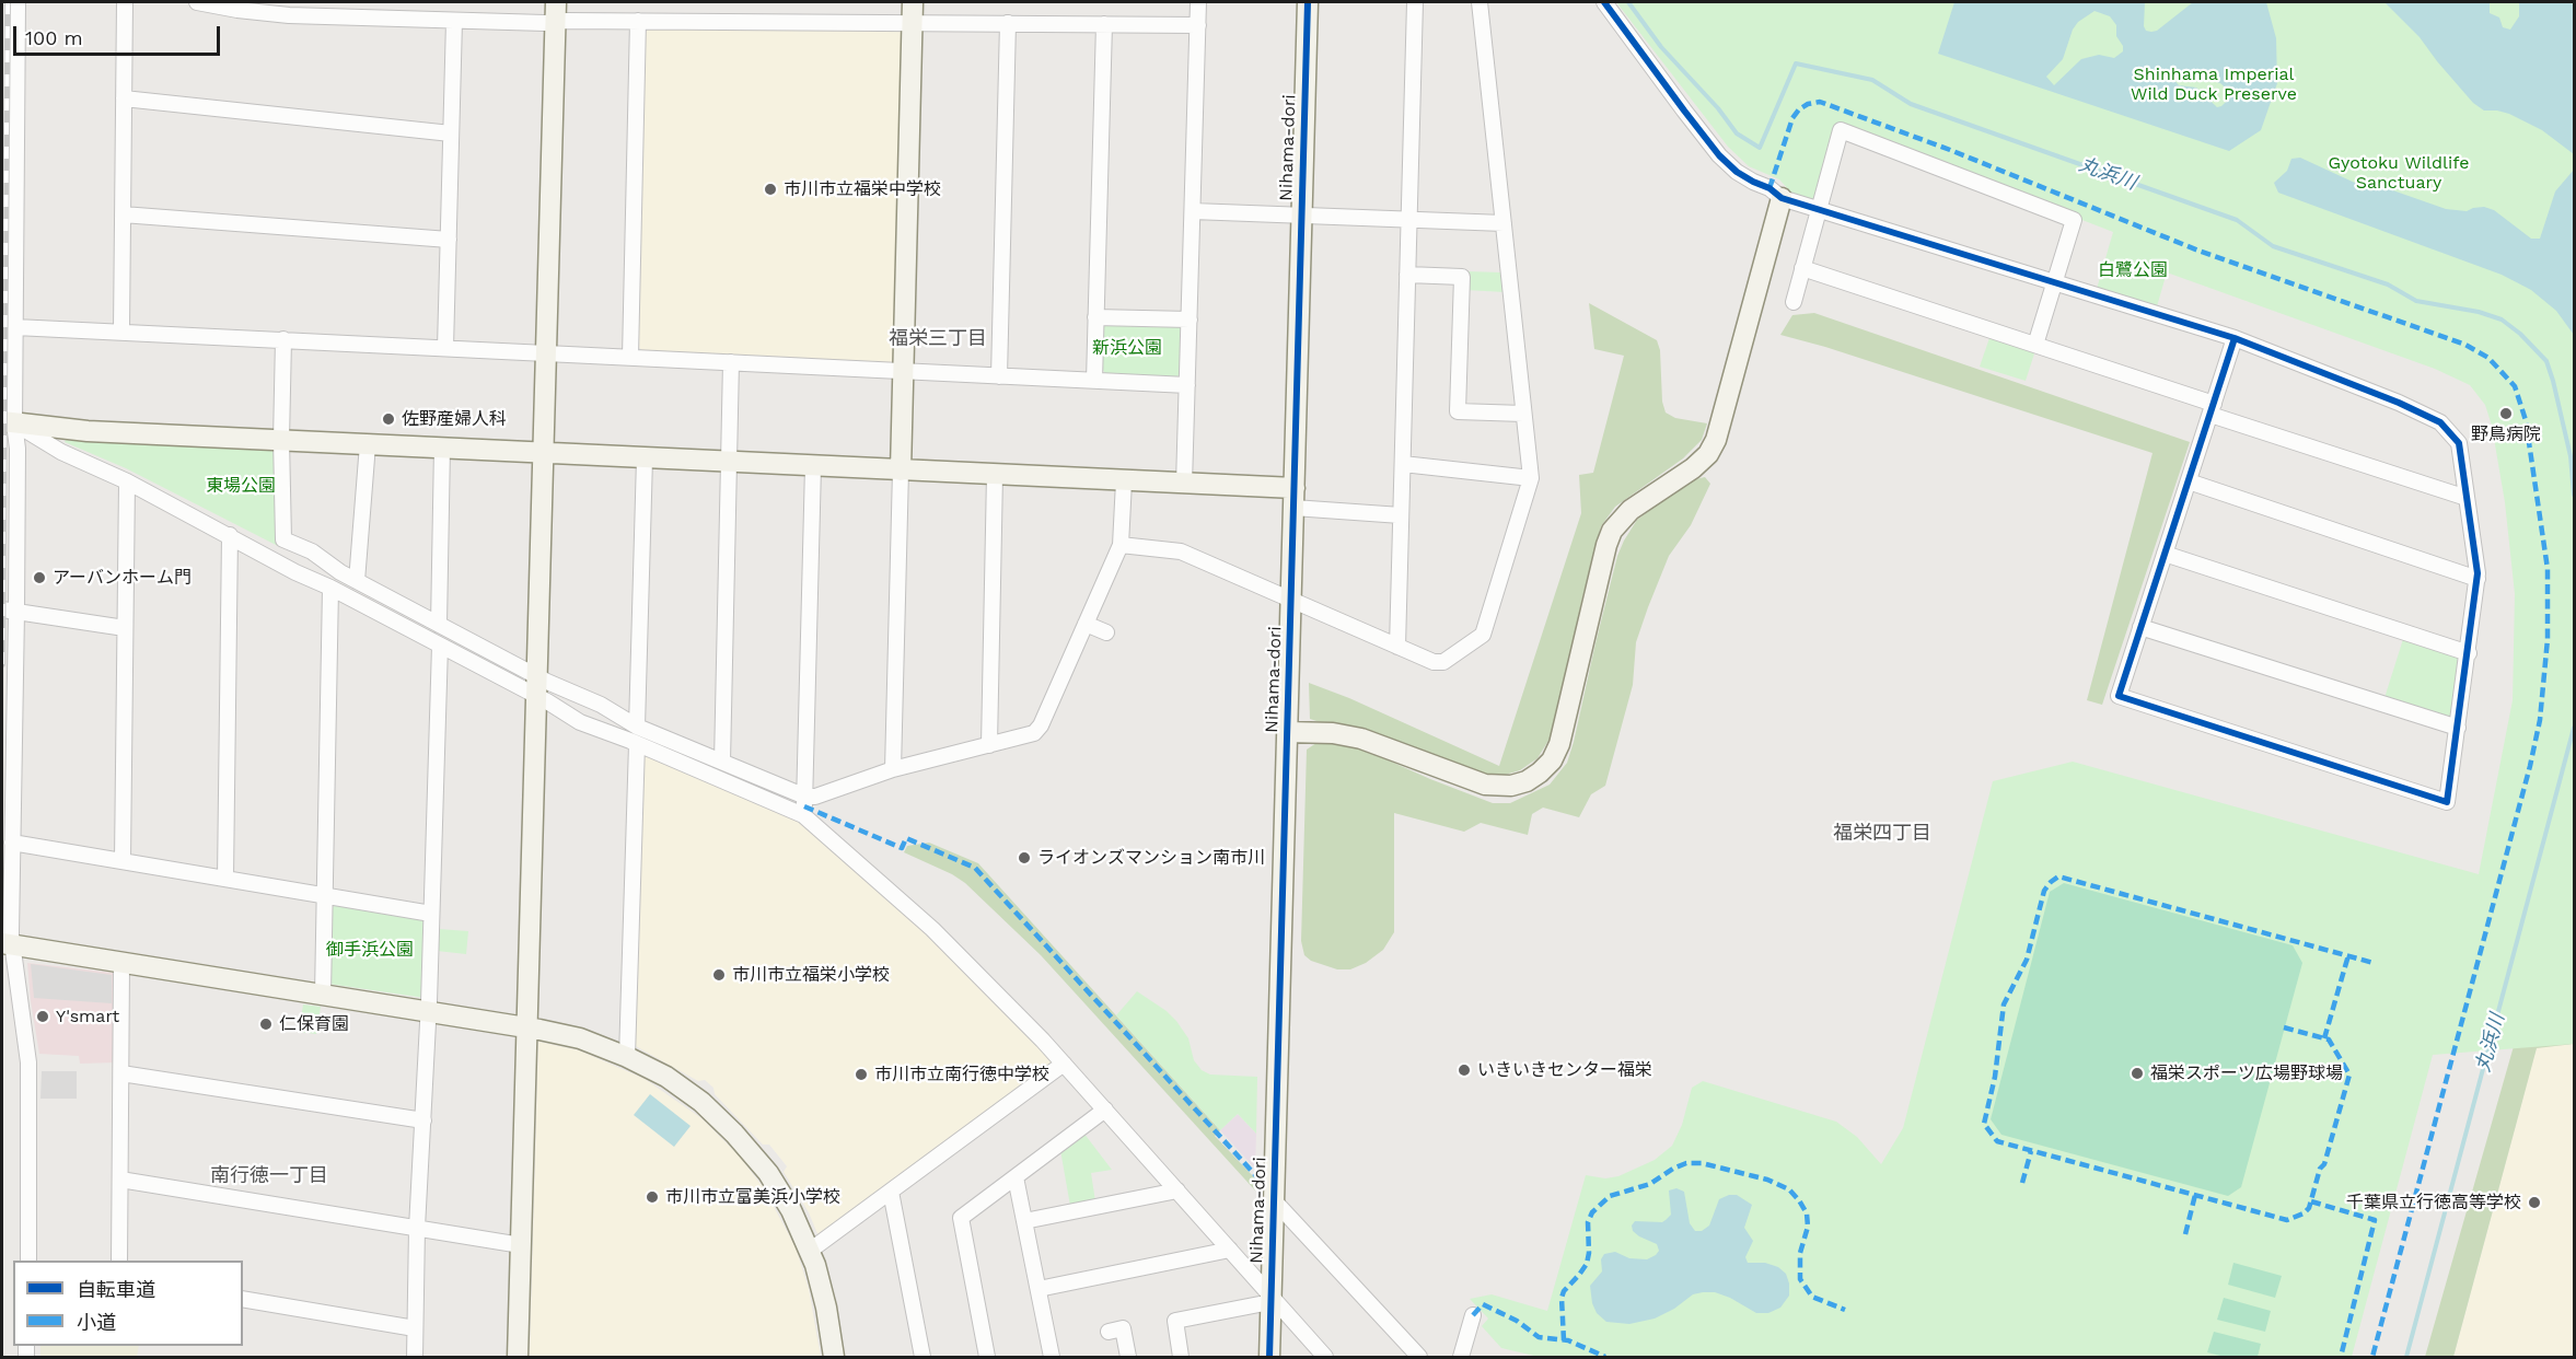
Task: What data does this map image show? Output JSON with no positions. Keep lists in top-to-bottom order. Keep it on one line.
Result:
{"streets":{"street":["Nihama-dori"]},"districts":["福栄三丁目","福栄四丁目","南行徳一丁目"],"water":["丸浜川"],"parks":["Shinhama Imperial Wild Duck Preserve","Gyotoku Wildlife Sanctuary","白鷺公園","新浜公園","東場公園","御手浜公園"],"places":["市川市立福栄中学校","野鳥病院","佐野産婦人科","アーバンホーム門","ライオンズマンション南市川","市川市立福栄小学校","Y'smart","仁保育園","いきいきセンター福栄","福栄スポーツ広場野球場","市川市立南行徳中学校","市川市立富美浜小学校","千葉県立行徳高等学校"],"legend":["自転車道","小道"],"scale_bar":"100 m"}
